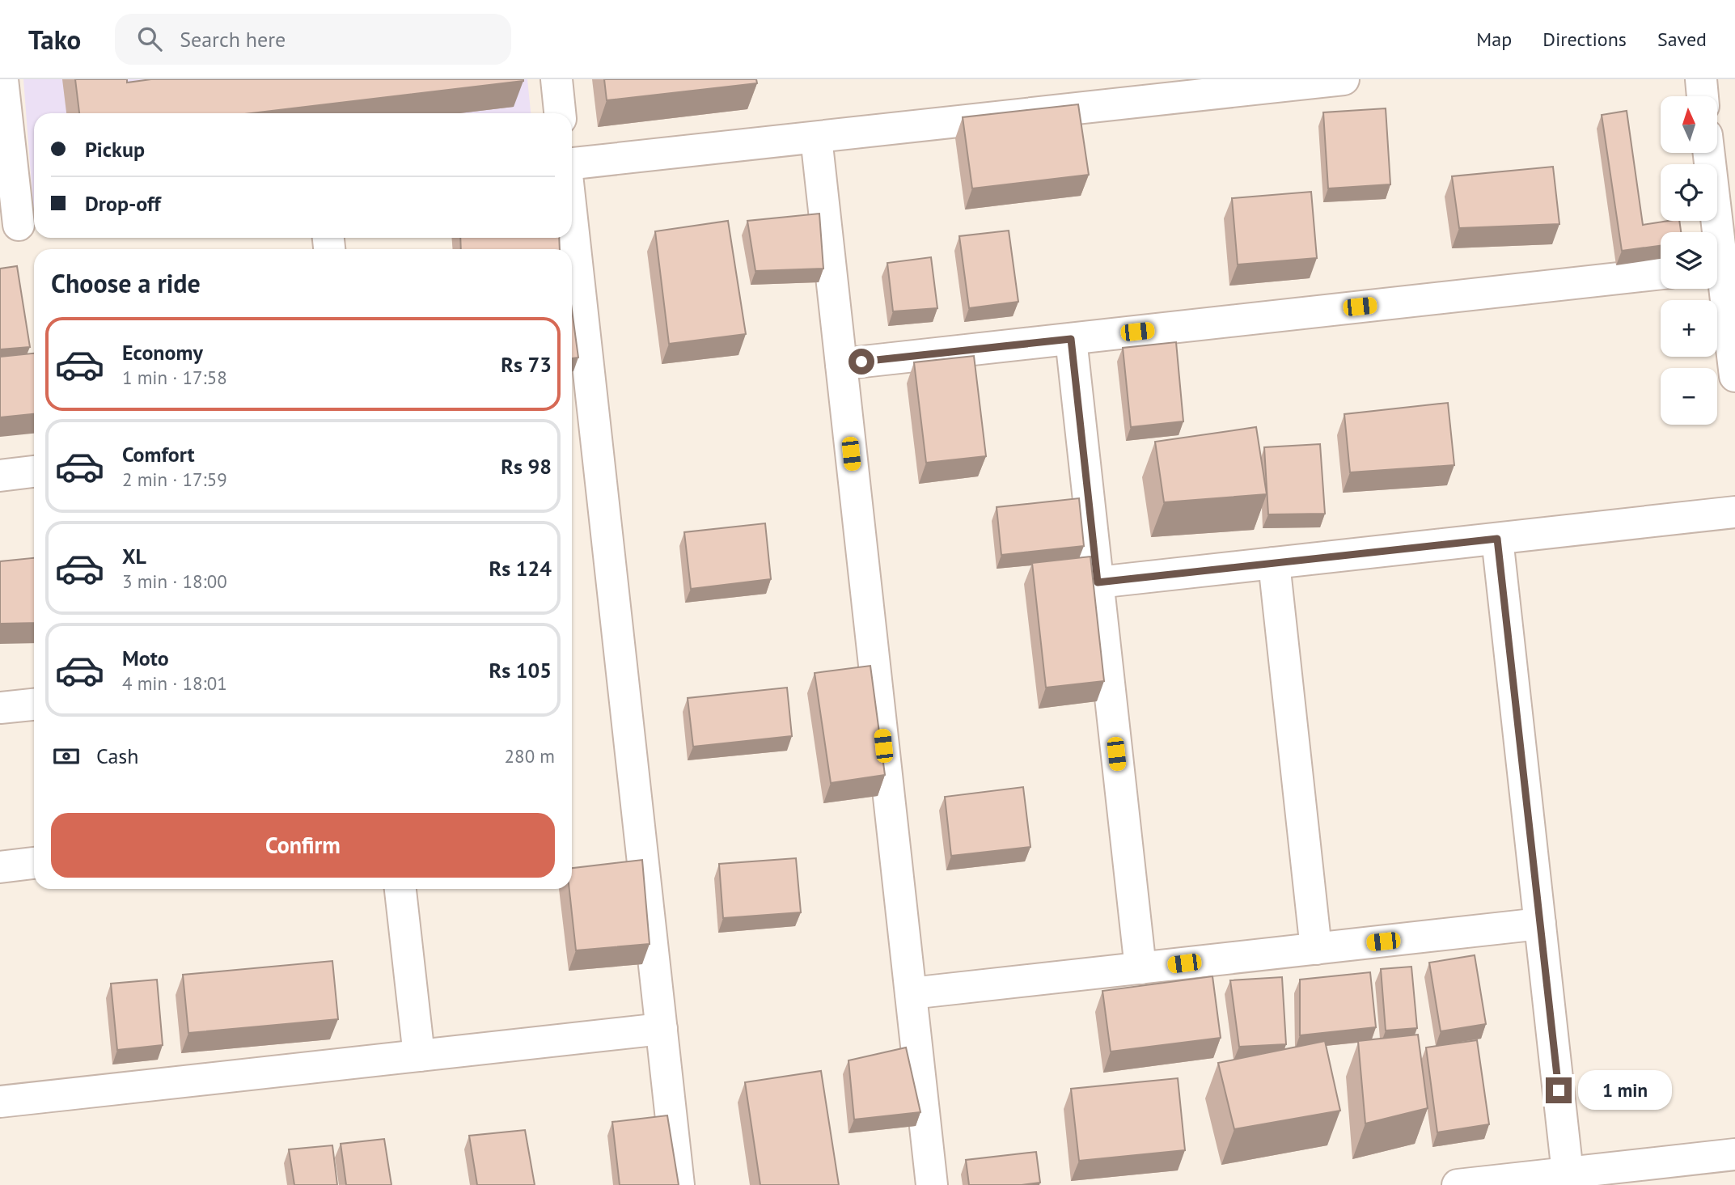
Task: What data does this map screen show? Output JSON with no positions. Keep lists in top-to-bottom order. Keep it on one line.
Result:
{"north":"top","page":{"header":"Tako","search":"Search here","nav":["Map","Directions","Saved"],"map_buttons":["+","−"],"banner":["Pickup","Drop-off"],"heading":"Choose a ride","list":[{"name":"Economy","note":"1 min · 17:58","value":"Rs 73"},{"name":"Comfort","note":"2 min · 17:59","value":"Rs 98"},{"name":"XL","note":"3 min · 18:00","value":"Rs 124"},{"name":"Moto","note":"4 min · 18:01","value":"Rs 105"}],"pay":["Cash","280 m"],"buttons":"Confirm","bubble":"1 min"}}
